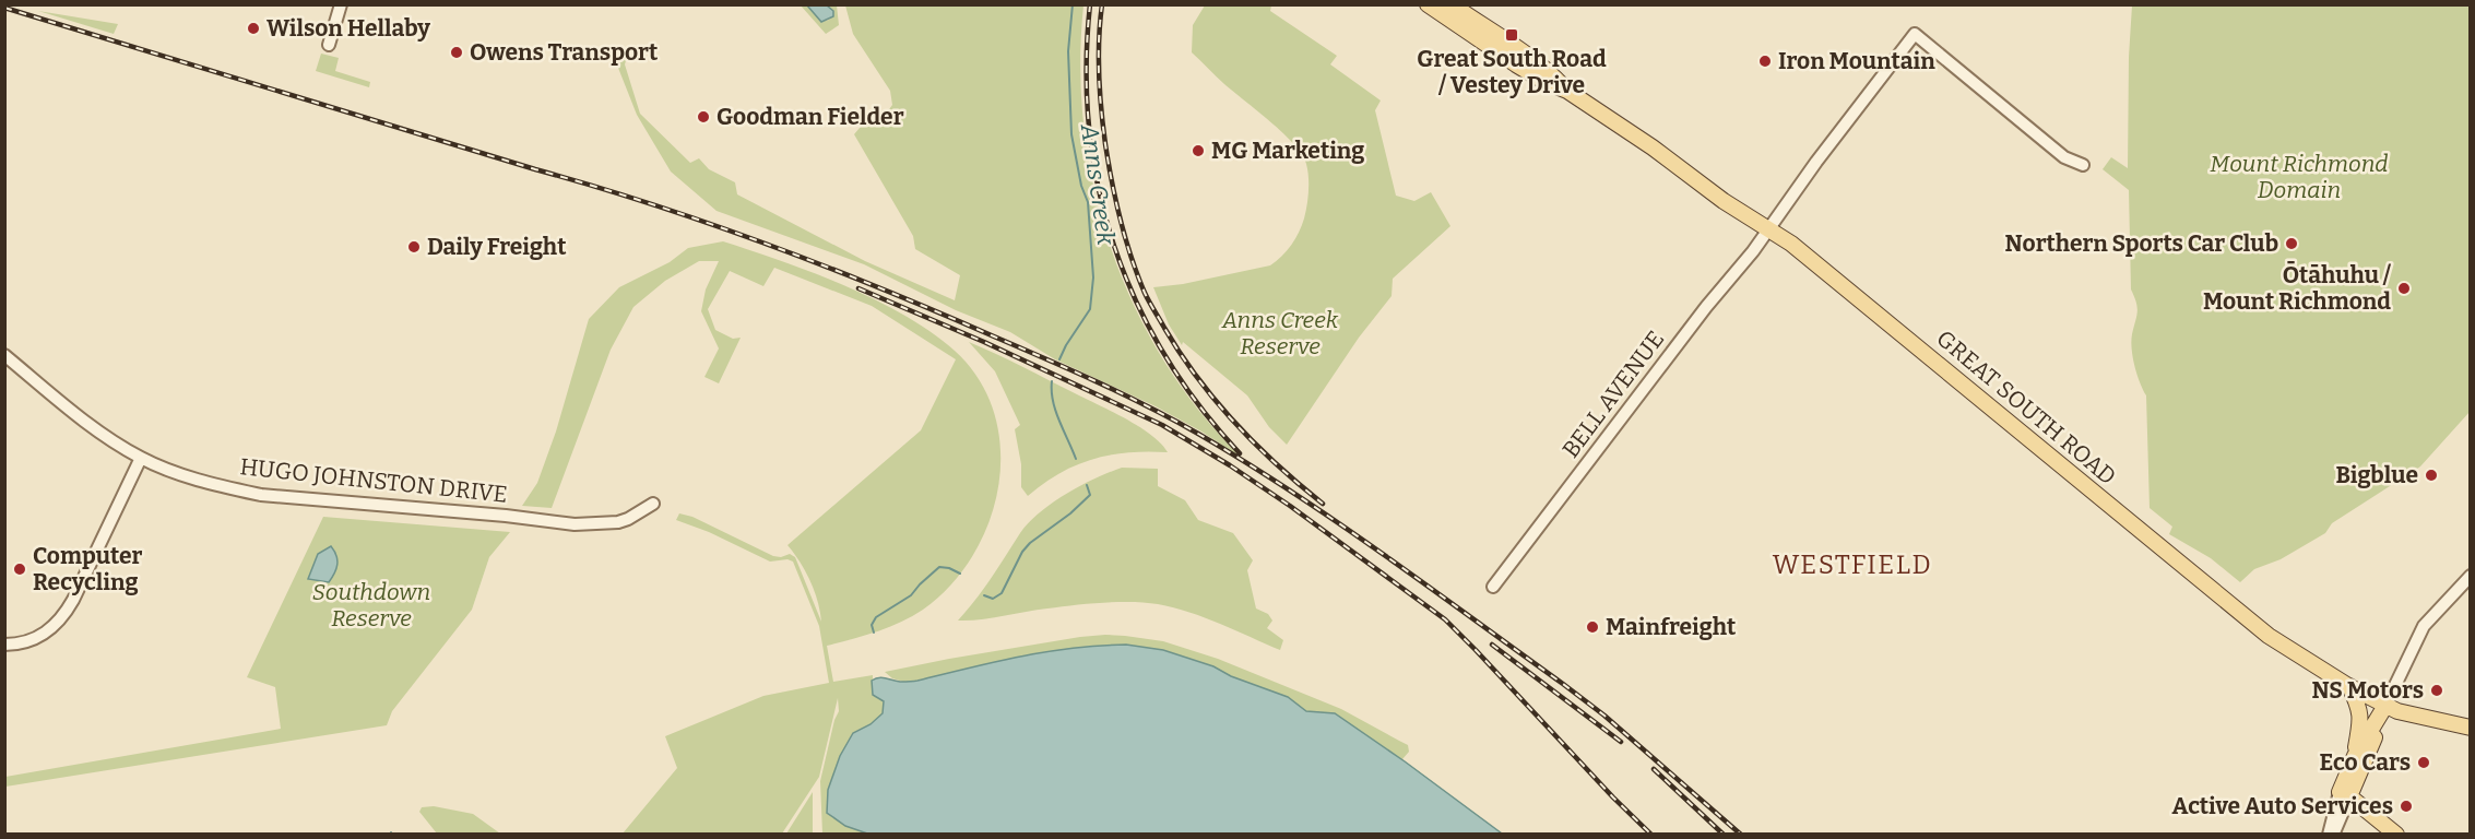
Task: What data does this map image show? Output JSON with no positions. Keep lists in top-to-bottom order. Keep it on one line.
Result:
{"streets":{"main road":["GREAT SOUTH ROAD"],"street":["BELL AVENUE","HUGO JOHNSTON DRIVE"]},"crossings":[["BELL AVENUE","GREAT SOUTH ROAD"]],"districts":["WESTFIELD"],"water":["Anns Creek"],"parks":["Mount Richmond Domain","Anns Creek Reserve","Southdown Reserve"],"places":{"other":["Wilson Hellaby","Owens Transport","Iron Mountain","Goodman Fielder","MG Marketing","Northern Sports Car Club","Daily Freight","Ōtāhuhu / Mount Richmond","Bigblue","Computer Recycling","Mainfreight","NS Motors","Eco Cars","Active Auto Services"],"transit":["Great South Road / Vestey Drive"]}}
